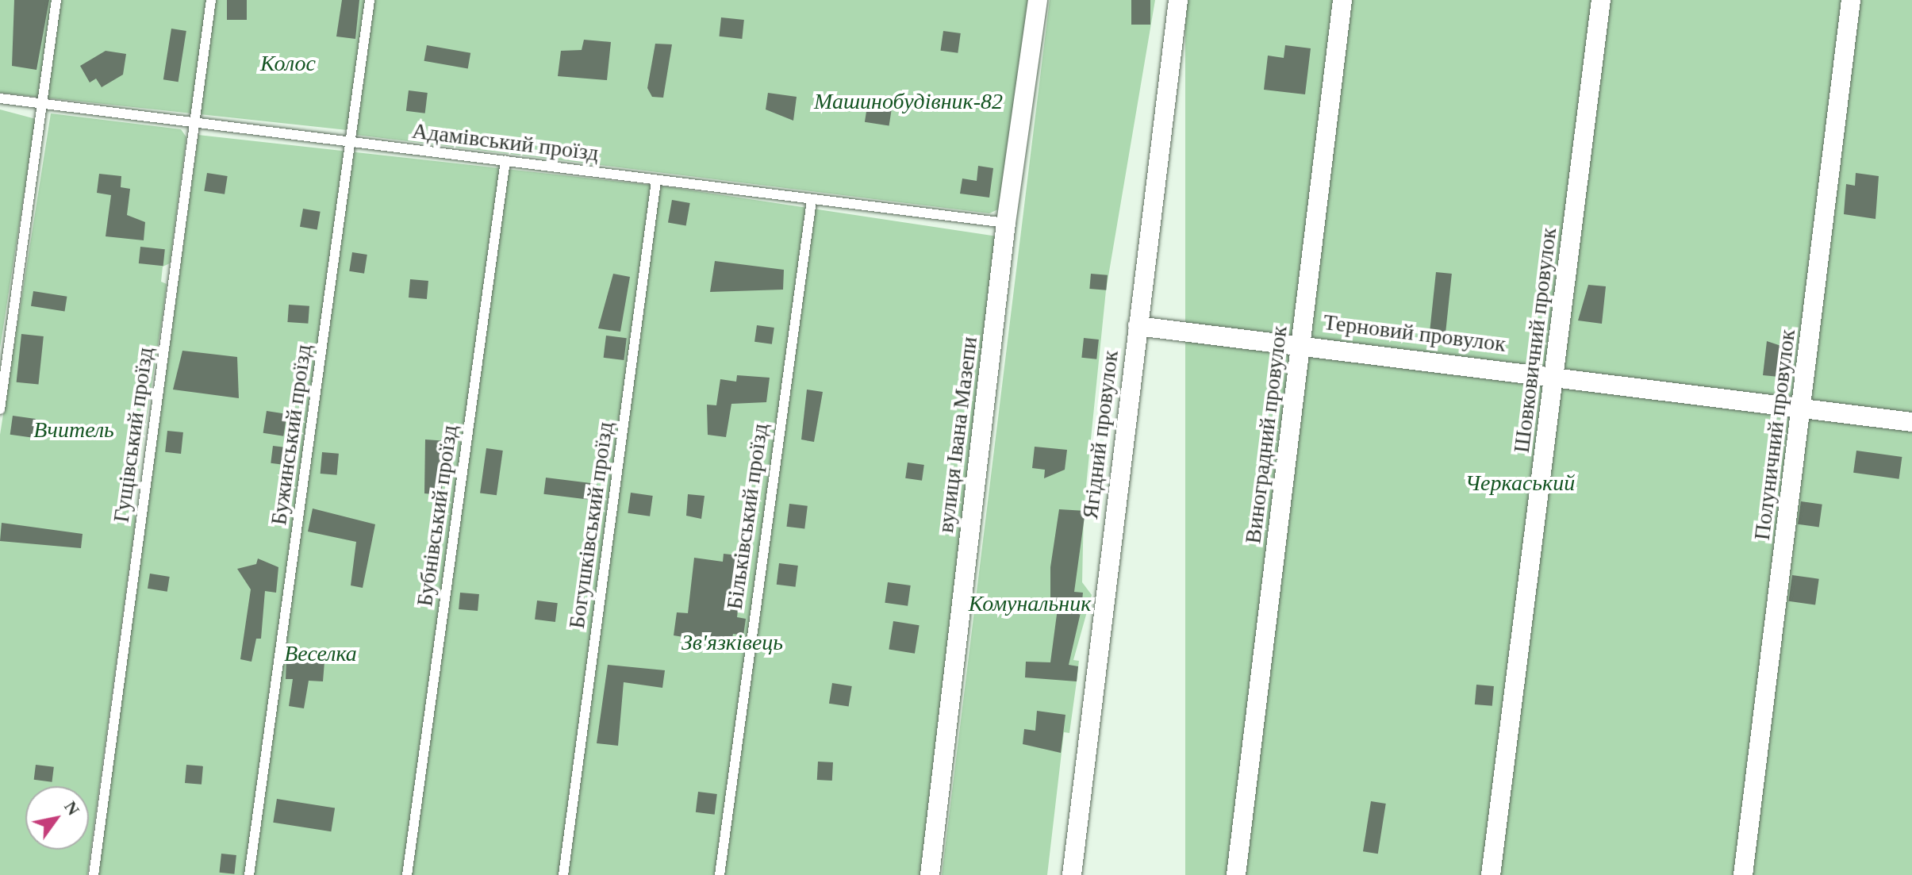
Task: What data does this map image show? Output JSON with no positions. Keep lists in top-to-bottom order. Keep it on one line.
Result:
{"streets":{"street":["Терновий провулок","Шовковичний провулок","вулиця Івана Мазепи","Ягідний провулок","Виноградний провулок","Полуничний провулок"],"lane":["Адамівський проїзд","Гущівський проїзд","Бужинський проїзд","Бубнівський проїзд","Більківський проїзд","Богушківський проїзд"]},"crossings":[["Адамівський проїзд","Гущівський проїзд"],["Адамівський проїзд","Бужинський проїзд"],["Адамівський проїзд","вулиця Івана Мазепи"],["Адамівський проїзд","Бубнівський проїзд"],["Адамівський проїзд","Більківський проїзд"],["Адамівський проїзд","Богушківський проїзд"],["Терновий провулок","Шовковичний провулок"],["Терновий провулок","Ягідний провулок"],["Терновий провулок","Виноградний провулок"],["Терновий провулок","Полуничний провулок"]],"parks":["Колос","Машинобудівник-82","Вчитель","Черкаський","Комунальник","Зв'язківець","Веселка"],"north":"top right"}
